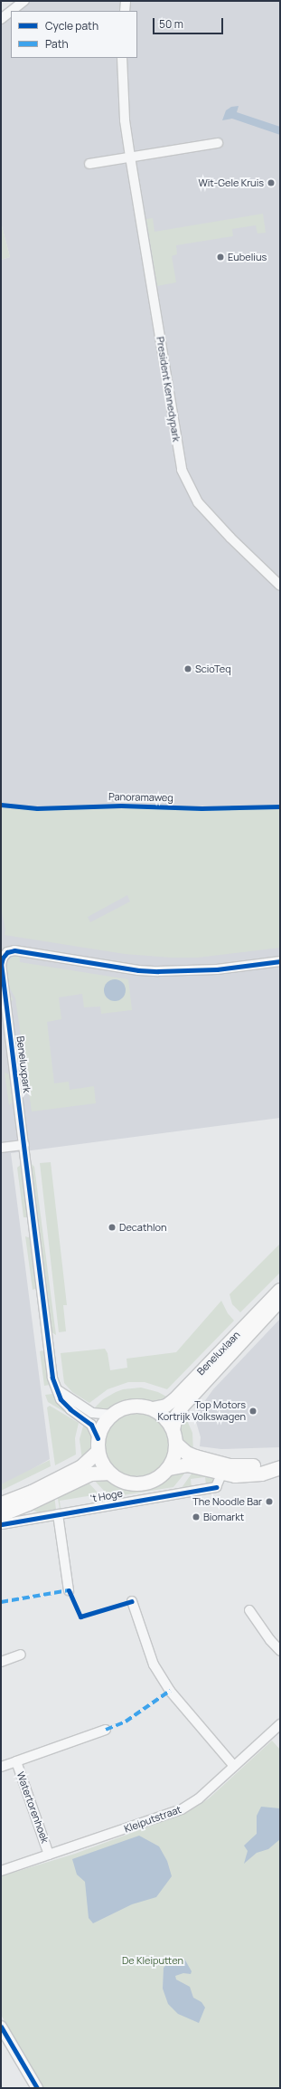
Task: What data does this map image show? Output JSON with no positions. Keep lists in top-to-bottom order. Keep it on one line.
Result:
{"streets":{"main road":["Beneluxlaan","'t Hoge"],"street":["President Kennedypark","Beneluxpark","Watertorenhoek","Kleiputstraat"],"cycle path":["Panoramaweg"]},"crossings":[["Beneluxpark","Beneluxlaan"],["Beneluxpark","'t Hoge"],["Beneluxlaan","'t Hoge"],["Watertorenhoek","Kleiputstraat"]],"parks":["De Kleiputten"],"places":["Wit-Gele Kruis","Eubelius","ScioTeq","Decathlon","Top Motors Kortrijk Volkswagen","The Noodle Bar","Biomarkt"],"legend":["Cycle path","Path"],"scale_bar":"50 m"}
